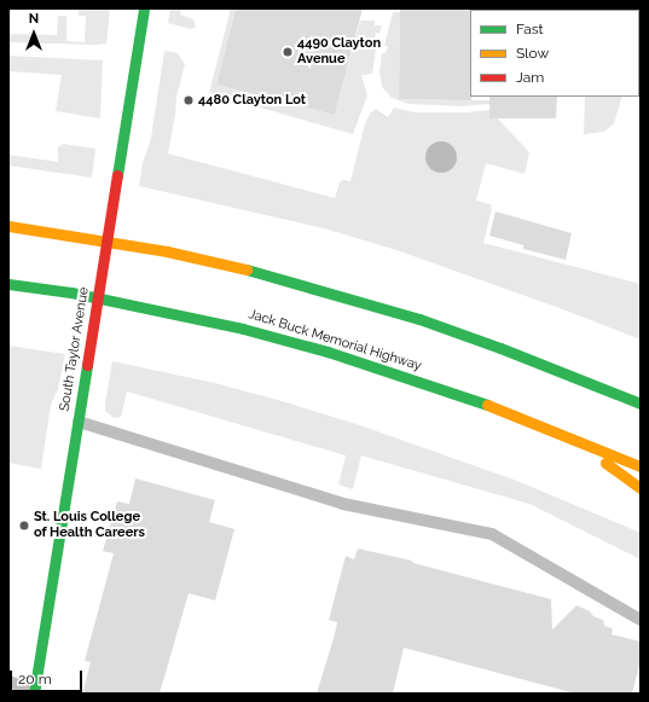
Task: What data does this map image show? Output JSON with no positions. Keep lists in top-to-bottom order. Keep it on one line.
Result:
{"streets":{"main road":["Jack Buck Memorial Highway","South Taylor Avenue"]},"places":["4490 Clayton Avenue","4480 Clayton Lot","St. Louis College of Health Careers"],"legend":["Fast","Slow","Jam"],"scale_bar":"20 m","north":"top"}
